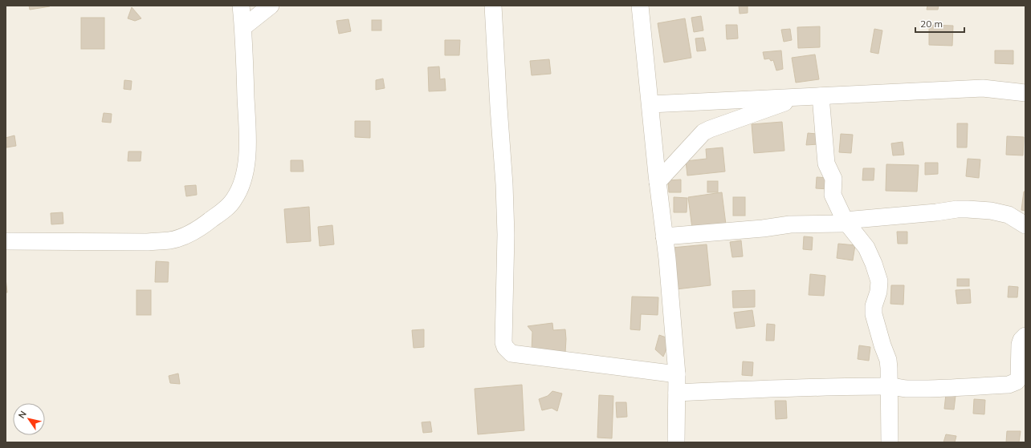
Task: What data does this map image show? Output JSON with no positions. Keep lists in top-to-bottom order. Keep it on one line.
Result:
{"scale_bar":"20 m","north":"top left"}
